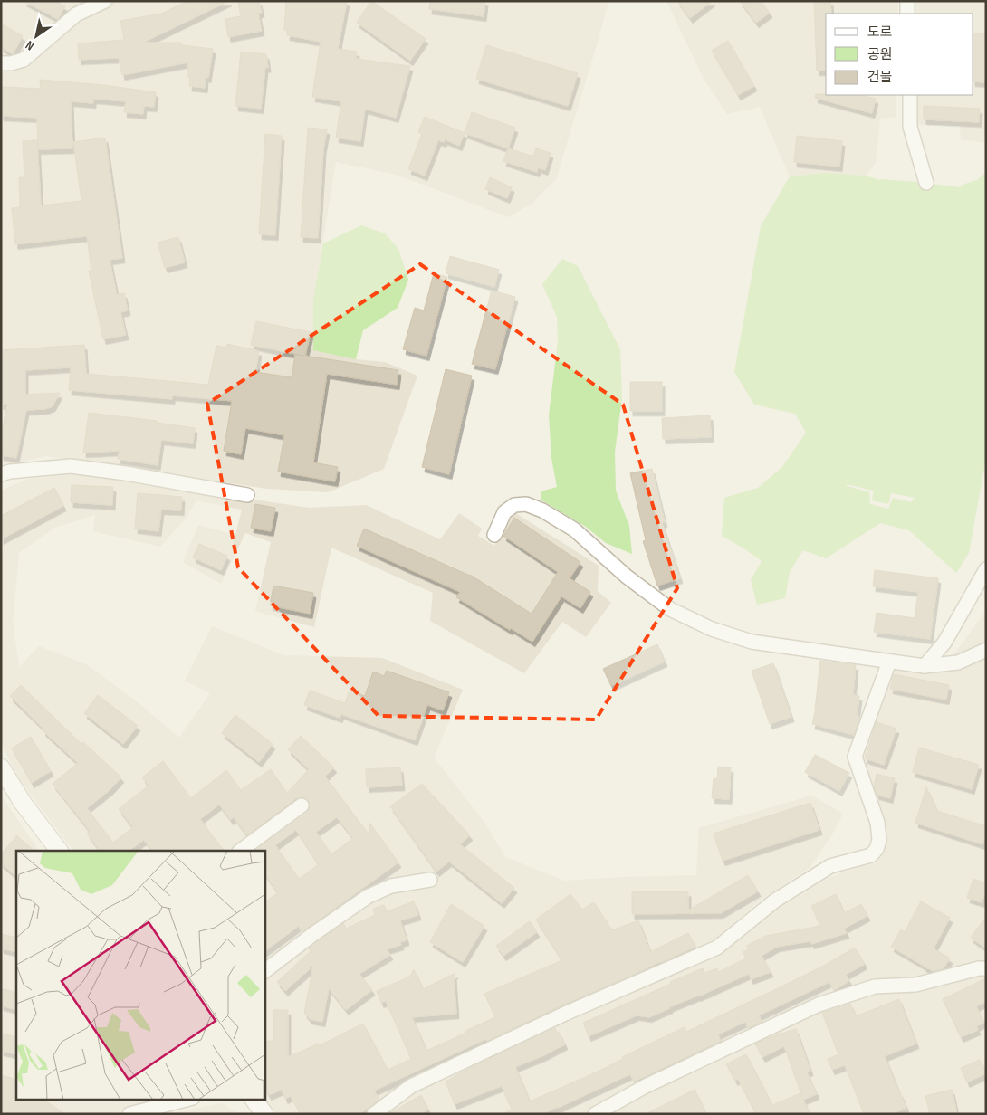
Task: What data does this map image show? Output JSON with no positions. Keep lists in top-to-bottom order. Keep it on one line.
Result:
{"legend":["도로","공원","건물"],"north":"bottom left"}
